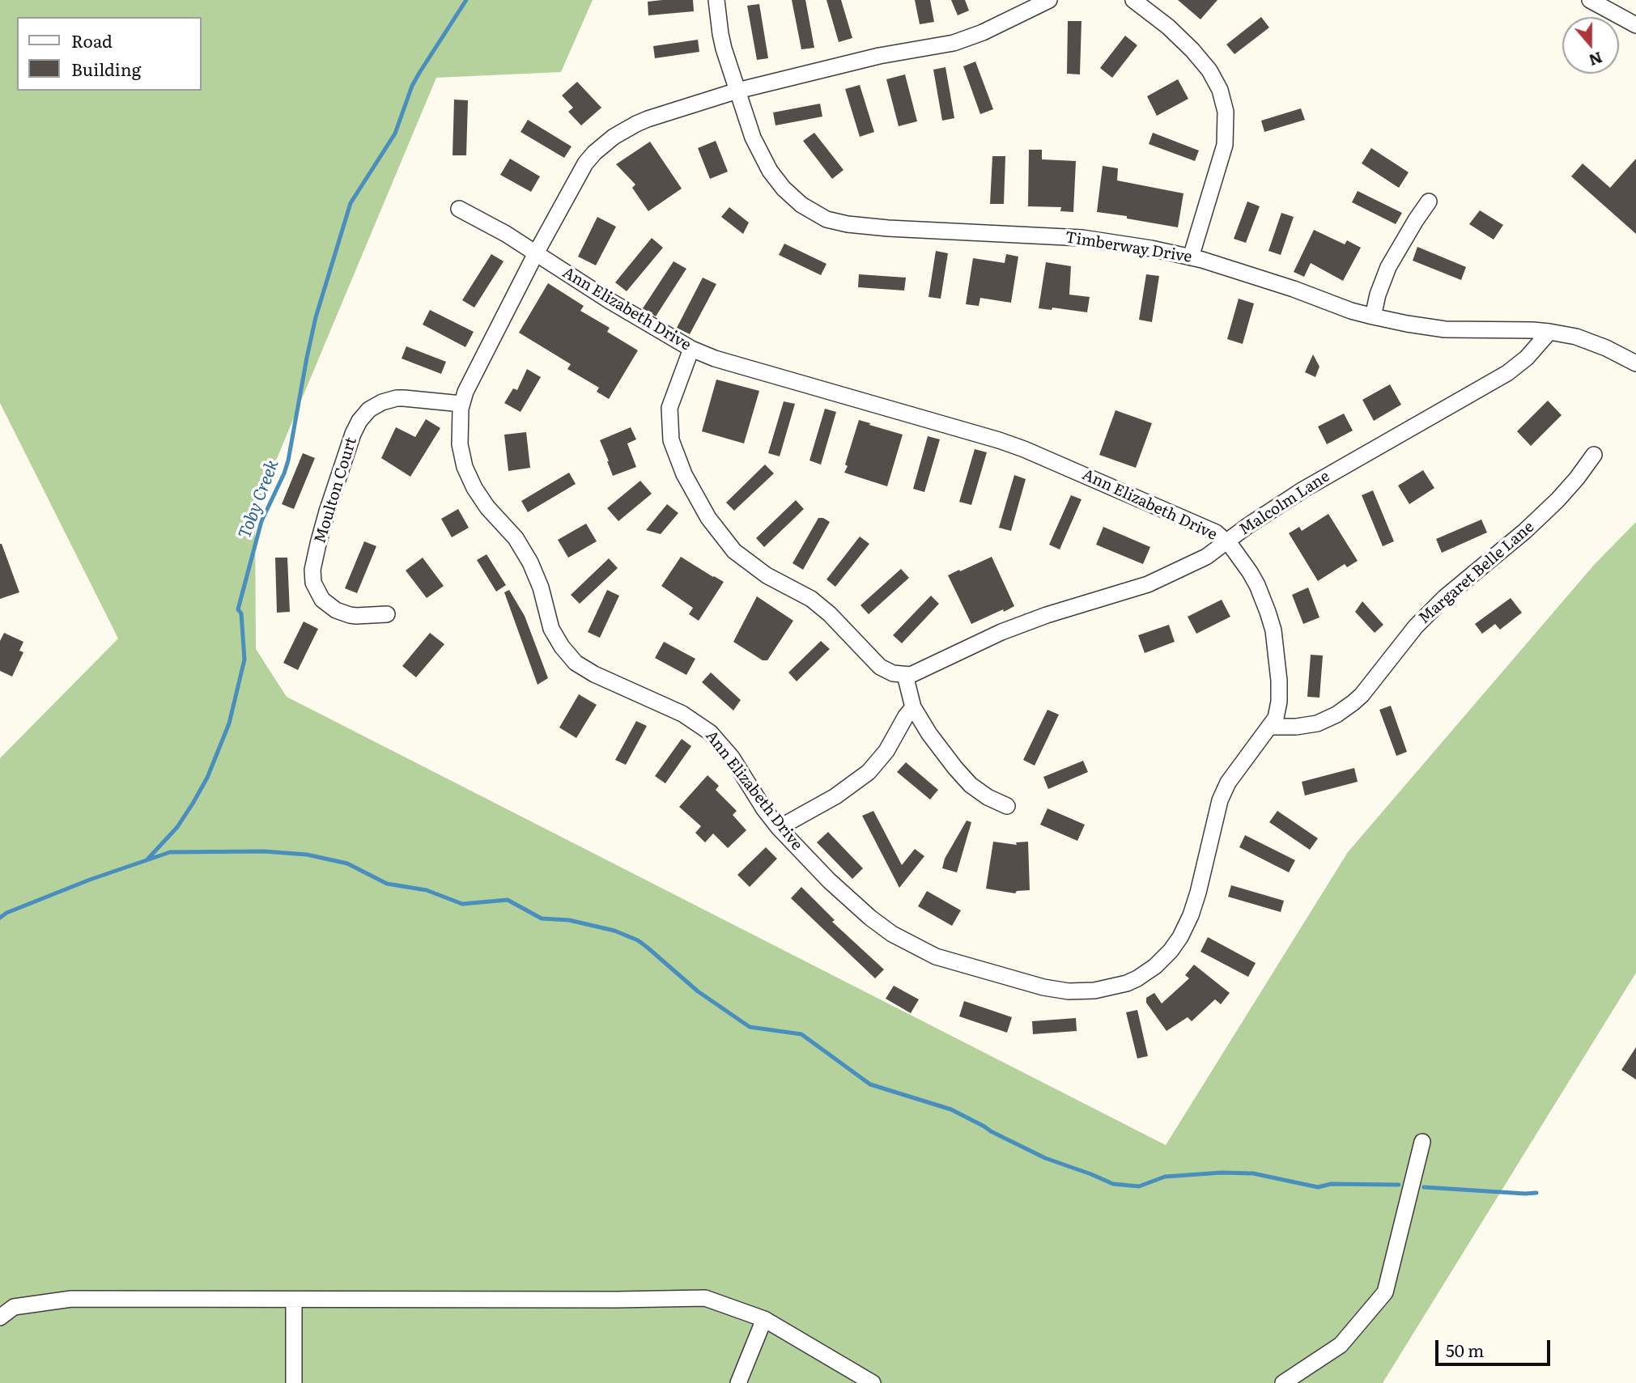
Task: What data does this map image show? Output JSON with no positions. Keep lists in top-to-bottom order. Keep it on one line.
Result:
{"streets":{"street":["Timberway Drive","Ann Elizabeth Drive","Moulton Court","Malcolm Lane","Margaret Belle Lane"]},"crossings":[["Timberway Drive","Ann Elizabeth Drive"],["Timberway Drive","Malcolm Lane"],["Ann Elizabeth Drive","Moulton Court"],["Ann Elizabeth Drive","Malcolm Lane"],["Ann Elizabeth Drive","Margaret Belle Lane"]],"water":["Toby Creek"],"legend":["Road","Building"],"scale_bar":"50 m","north":"bottom"}
